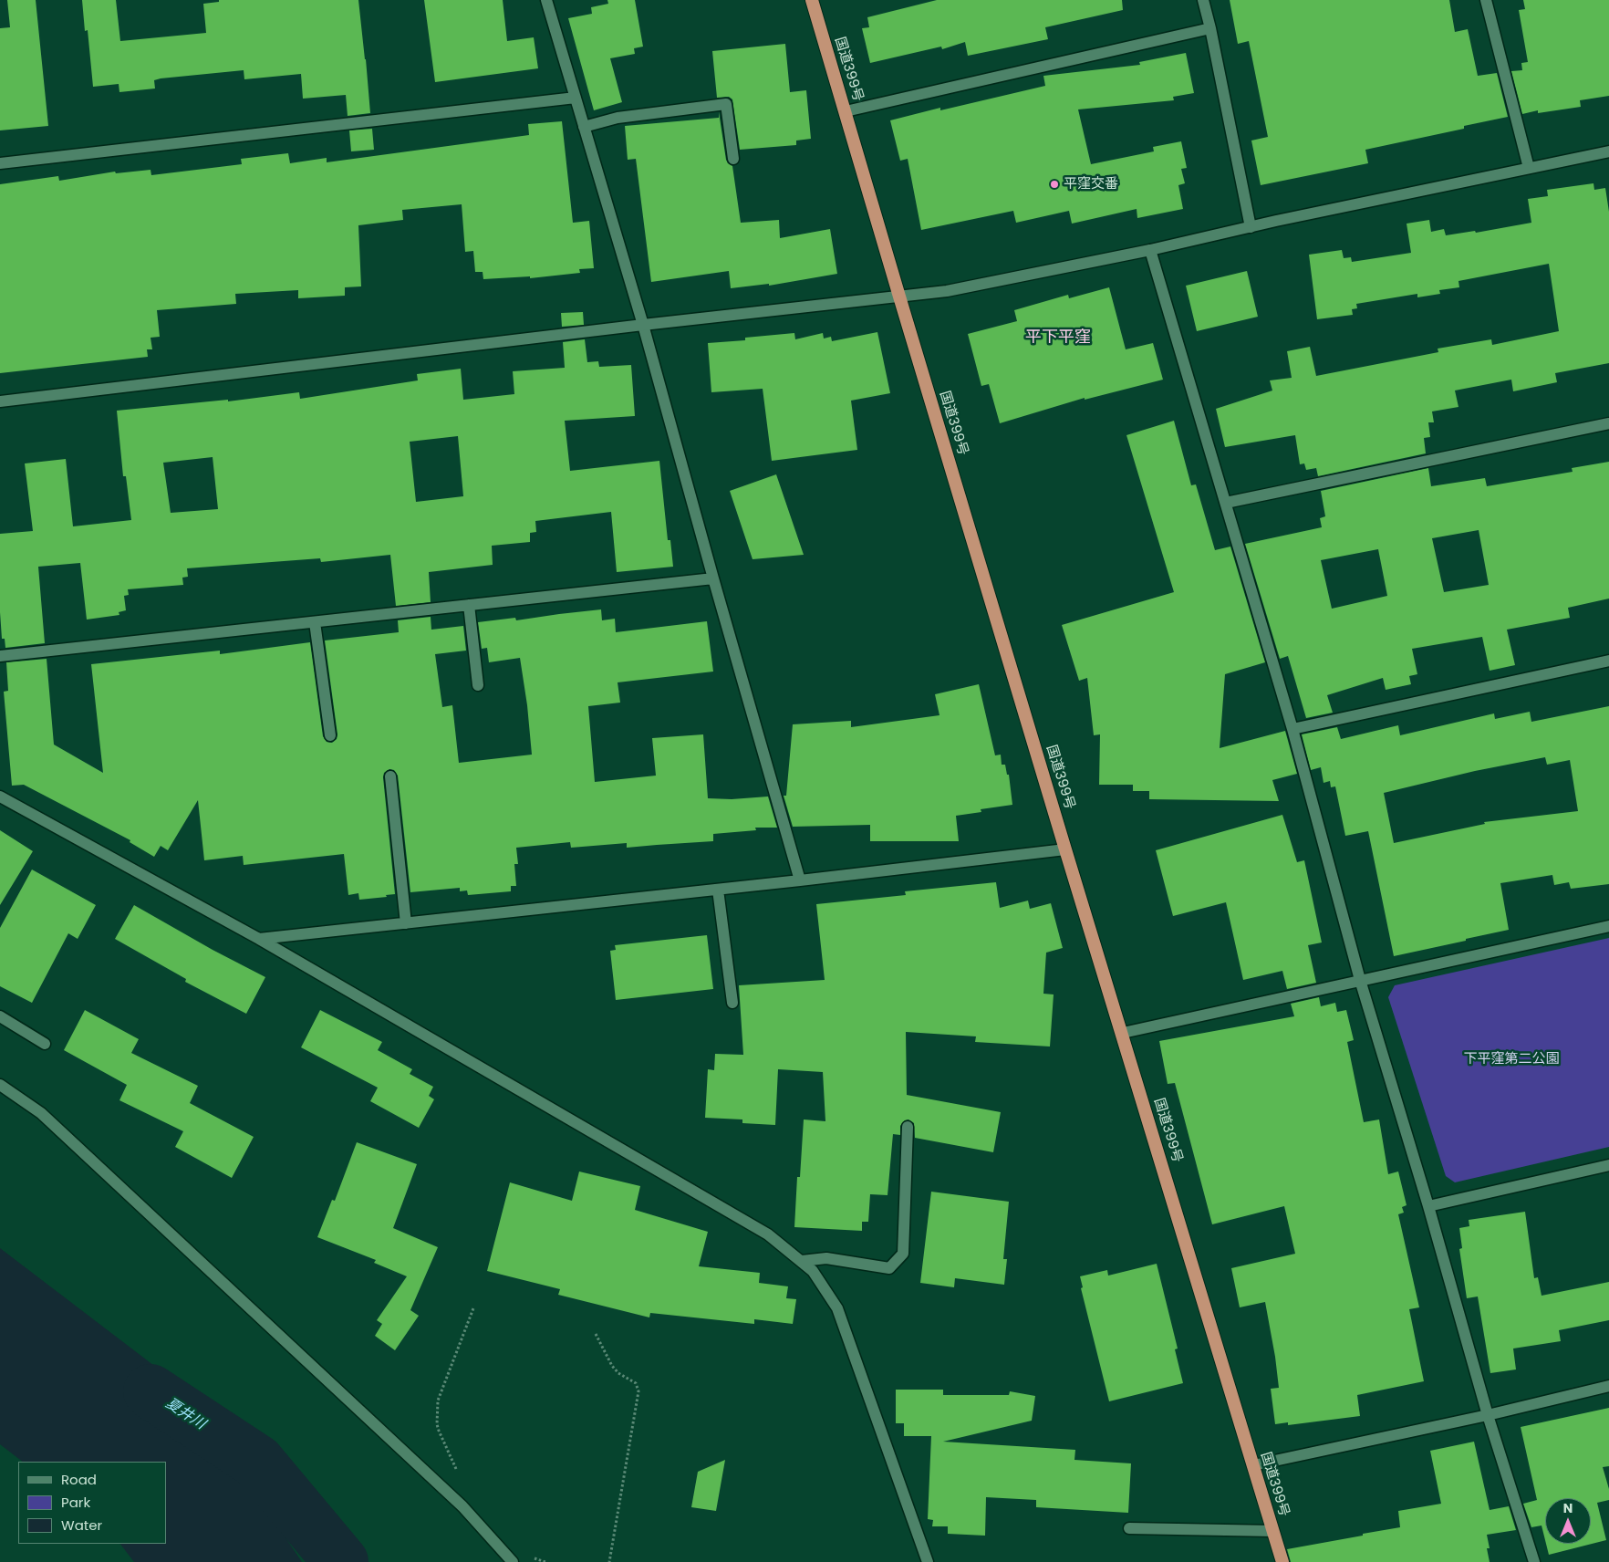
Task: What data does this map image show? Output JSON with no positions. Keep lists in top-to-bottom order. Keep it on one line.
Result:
{"streets":{"highway":["国道399号"]},"districts":["平下平窪"],"water":["夏井川"],"parks":["下平窪第二公園"],"places":["平窪交番"],"legend":["Road","Park","Water"],"north":"top"}
